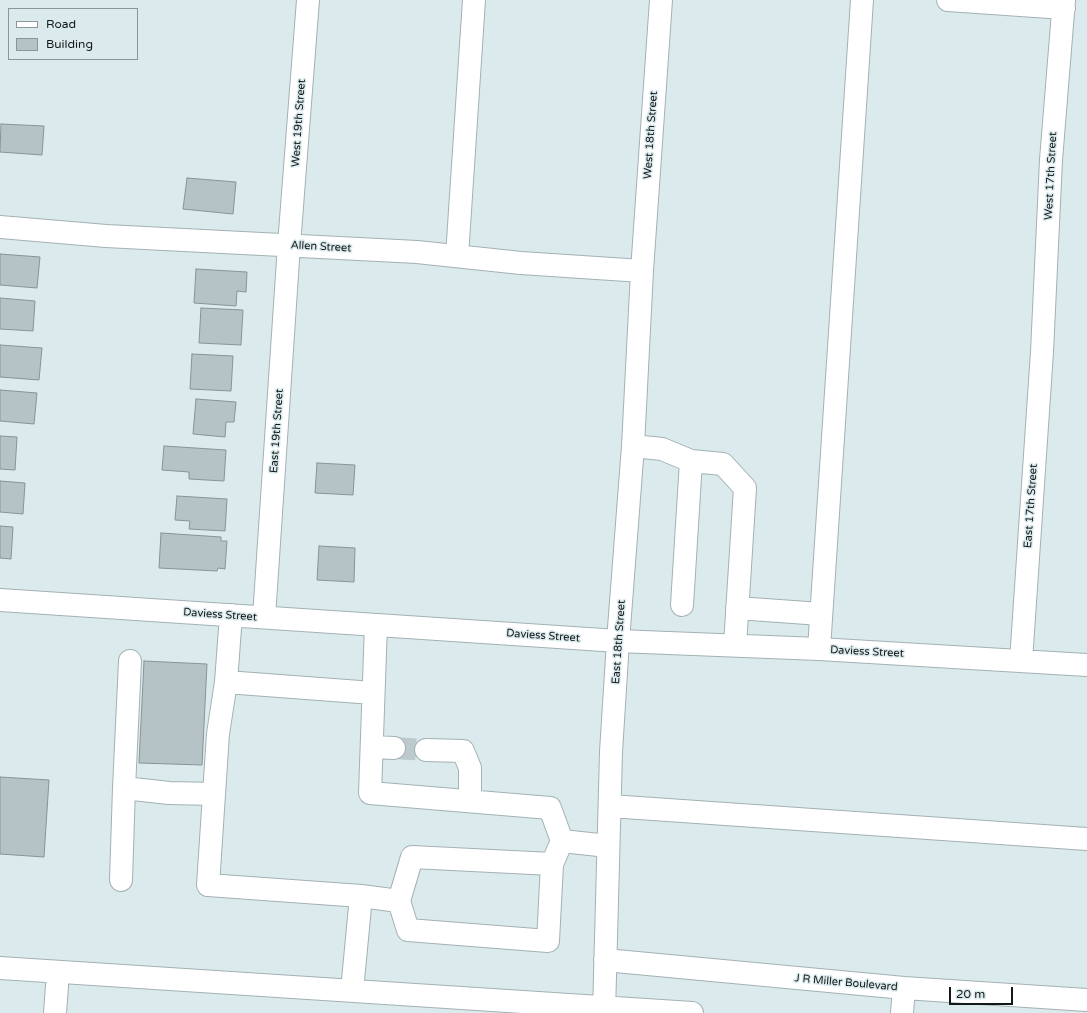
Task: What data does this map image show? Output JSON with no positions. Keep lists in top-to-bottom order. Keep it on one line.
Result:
{"streets":{"street":["West 19th Street","West 18th Street","West 17th Street","Allen Street","East 19th Street","East 17th Street","Daviess Street","East 18th Street","J R Miller Boulevard"]},"crossings":[["West 19th Street","Allen Street"],["West 19th Street","East 19th Street"],["West 18th Street","Allen Street"],["West 18th Street","East 18th Street"],["West 17th Street","East 17th Street"],["Allen Street","East 19th Street"],["Allen Street","East 18th Street"],["East 19th Street","Daviess Street"],["East 17th Street","Daviess Street"],["Daviess Street","East 18th Street"],["East 18th Street","J R Miller Boulevard"]],"legend":["Road","Building"],"scale_bar":"20 m"}
